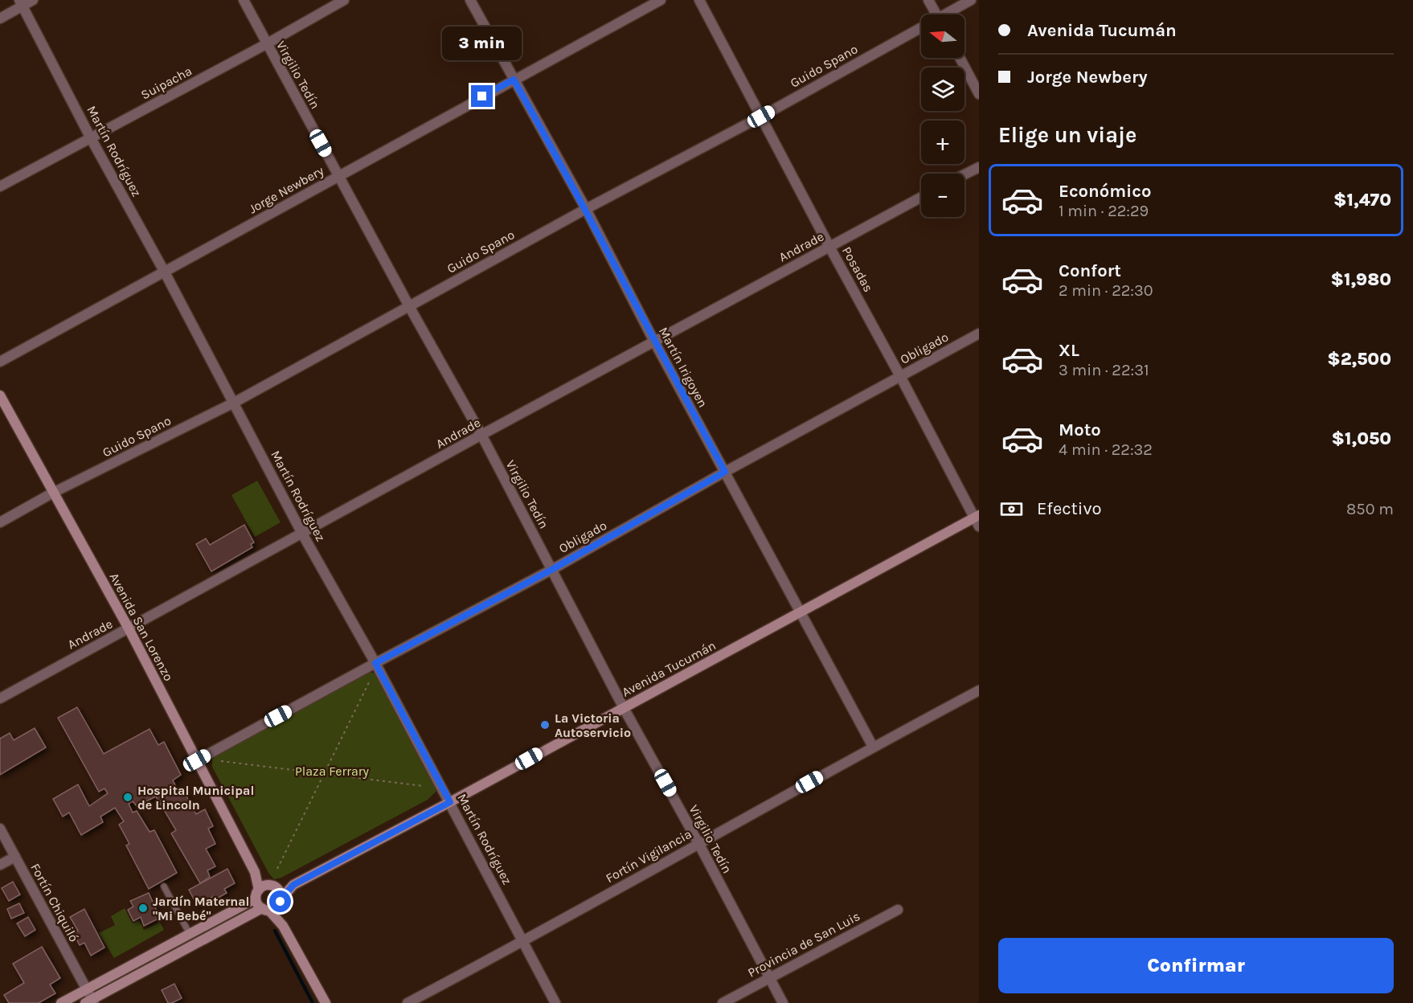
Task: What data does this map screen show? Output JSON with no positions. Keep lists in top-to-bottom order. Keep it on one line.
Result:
{"streets":{"main road":["Avenida San Lorenzo","Avenida Tucumán"],"street":["Guido Spano","Virgilio Tedín","Suipacha","Martín Rodríguez","Jorge Newbery","Andrade","Posadas","Obligado","Martín Irigoyen","Fortín Vigilancia","Fortín Chiquiló","Provincia de San Luis"]},"crossings":[["Guido Spano","Virgilio Tedín"],["Guido Spano","Martín Rodríguez"],["Guido Spano","Posadas"],["Guido Spano","Martín Irigoyen"],["Guido Spano","Avenida San Lorenzo"],["Virgilio Tedín","Suipacha"],["Virgilio Tedín","Jorge Newbery"],["Virgilio Tedín","Andrade"],["Virgilio Tedín","Obligado"],["Virgilio Tedín","Avenida Tucumán"],["Virgilio Tedín","Fortín Vigilancia"],["Virgilio Tedín","Provincia de San Luis"],["Suipacha","Martín Rodríguez"],["Martín Rodríguez","Jorge Newbery"],["Martín Rodríguez","Andrade"],["Martín Rodríguez","Obligado"],["Martín Rodríguez","Avenida Tucumán"],["Martín Rodríguez","Fortín Vigilancia"],["Jorge Newbery","Martín Irigoyen"],["Andrade","Posadas"],["Andrade","Martín Irigoyen"],["Andrade","Avenida San Lorenzo"],["Posadas","Obligado"],["Posadas","Avenida Tucumán"],["Obligado","Martín Irigoyen"],["Obligado","Avenida San Lorenzo"],["Martín Irigoyen","Avenida Tucumán"],["Martín Irigoyen","Fortín Vigilancia"],["Avenida San Lorenzo","Avenida Tucumán"]],"parks":["Plaza Ferrary"],"places":["La Victoria Autoservicio","Hospital Municipal de Lincoln","Jardín Maternal \"Mi Bebé\""],"north":"left","page":{"banner":["Avenida Tucumán","Jorge Newbery"],"map_buttons":["+","−"],"bubble":"3 min","heading":"Elige un viaje","list":[{"name":"Económico","note":"1 min · 22:29","value":"$1,470"},{"name":"Confort","note":"2 min · 22:30","value":"$1,980"},{"name":"XL","note":"3 min · 22:31","value":"$2,500"},{"name":"Moto","note":"4 min · 22:32","value":"$1,050"}],"pay":["Efectivo","850 m"],"buttons":"Confirmar"}}
